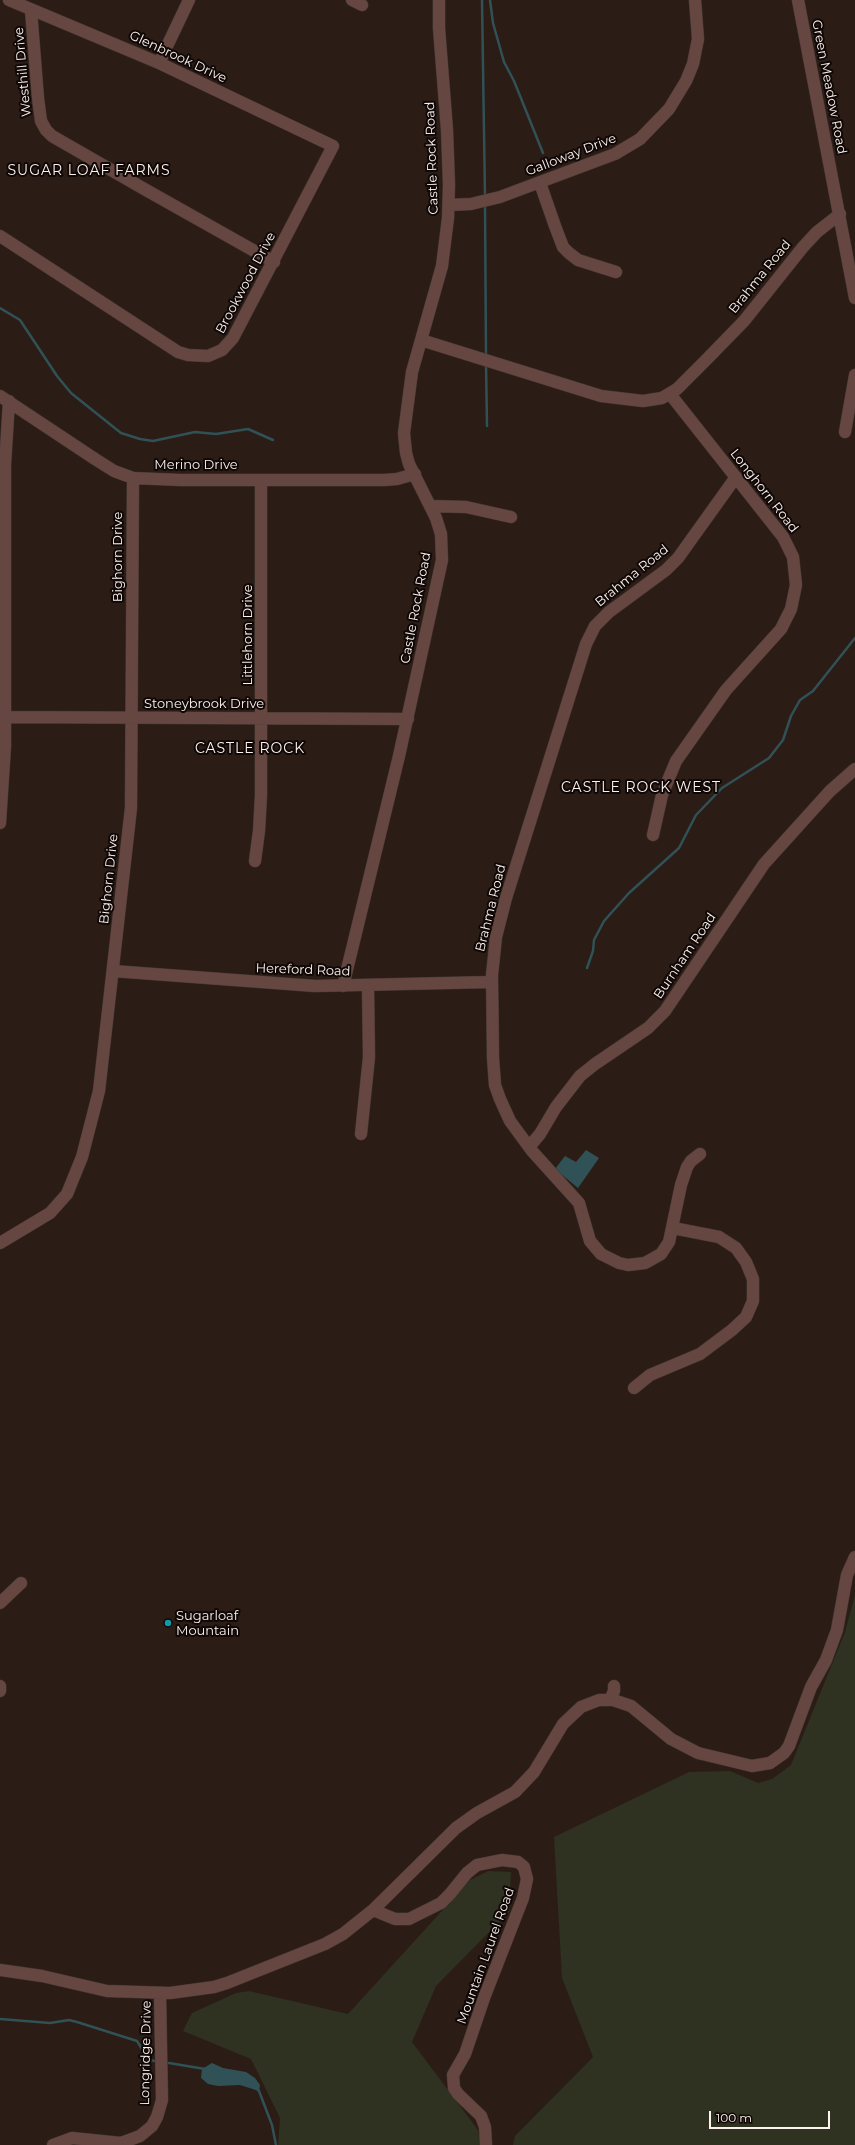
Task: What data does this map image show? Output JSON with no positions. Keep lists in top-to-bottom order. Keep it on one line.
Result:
{"streets":{"street":["Glenbrook Drive","Westhill Drive","Green Meadow Road","Galloway Drive","Castle Rock Road","Brahma Road","Brookwood Drive","Merino Drive","Longhorn Road","Bighorn Drive","Littlehorn Drive","Stoneybrook Drive","Burnham Road","Hereford Road","Mountain Laurel Road","Longridge Drive"]},"crossings":[["Glenbrook Drive","Westhill Drive"],["Glenbrook Drive","Brookwood Drive"],["Westhill Drive","Brookwood Drive"],["Green Meadow Road","Brahma Road"],["Galloway Drive","Castle Rock Road"],["Castle Rock Road","Merino Drive"],["Castle Rock Road","Stoneybrook Drive"],["Castle Rock Road","Hereford Road"],["Brahma Road","Longhorn Road"],["Brahma Road","Burnham Road"],["Brahma Road","Hereford Road"],["Merino Drive","Bighorn Drive"],["Merino Drive","Littlehorn Drive"],["Bighorn Drive","Stoneybrook Drive"],["Bighorn Drive","Hereford Road"],["Littlehorn Drive","Stoneybrook Drive"]],"districts":["SUGAR LOAF FARMS","CASTLE ROCK","CASTLE ROCK WEST"],"places":["Sugarloaf Mountain"],"scale_bar":"100 m"}
